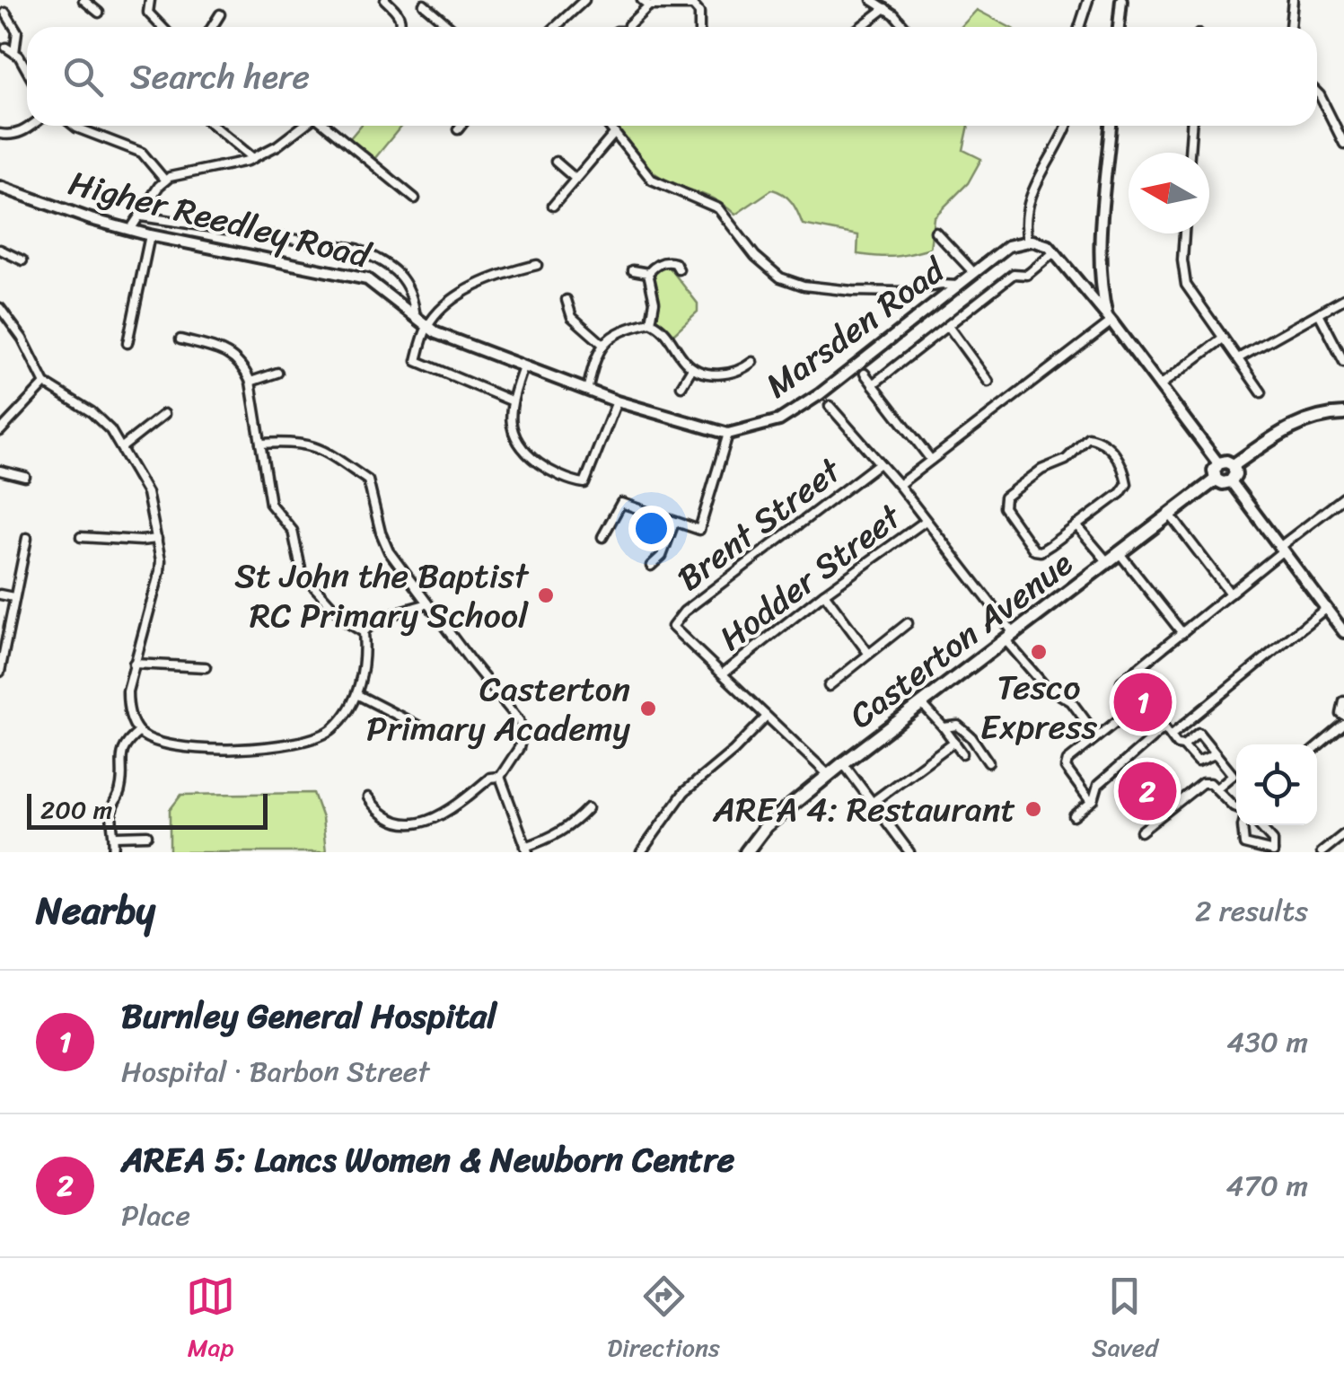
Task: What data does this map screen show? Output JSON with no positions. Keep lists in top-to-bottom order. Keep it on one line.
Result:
{"streets":{"highway":["Casterton Avenue"],"street":["Higher Reedley Road","Marsden Road","Brent Street","Hodder Street"]},"crossings":[["Brent Street","Hodder Street"]],"places":["St John the Baptist RC Primary School","Tesco Express","Casterton Primary Academy","AREA 4: Restaurant"],"scale_bar":"200 m","north":"left","page":{"search":"Search here","pins":["1","2"],"scale":"200 m","heading":["Nearby","2 results"],"list":[{"mark":"1","name":"Burnley General Hospital","note":"Hospital · Barbon Street","value":"430 m"},{"mark":"2","name":"AREA 5: Lancs Women & Newborn Centre","note":"Place","value":"470 m"}],"nav":["Map","Directions","Saved"]}}
